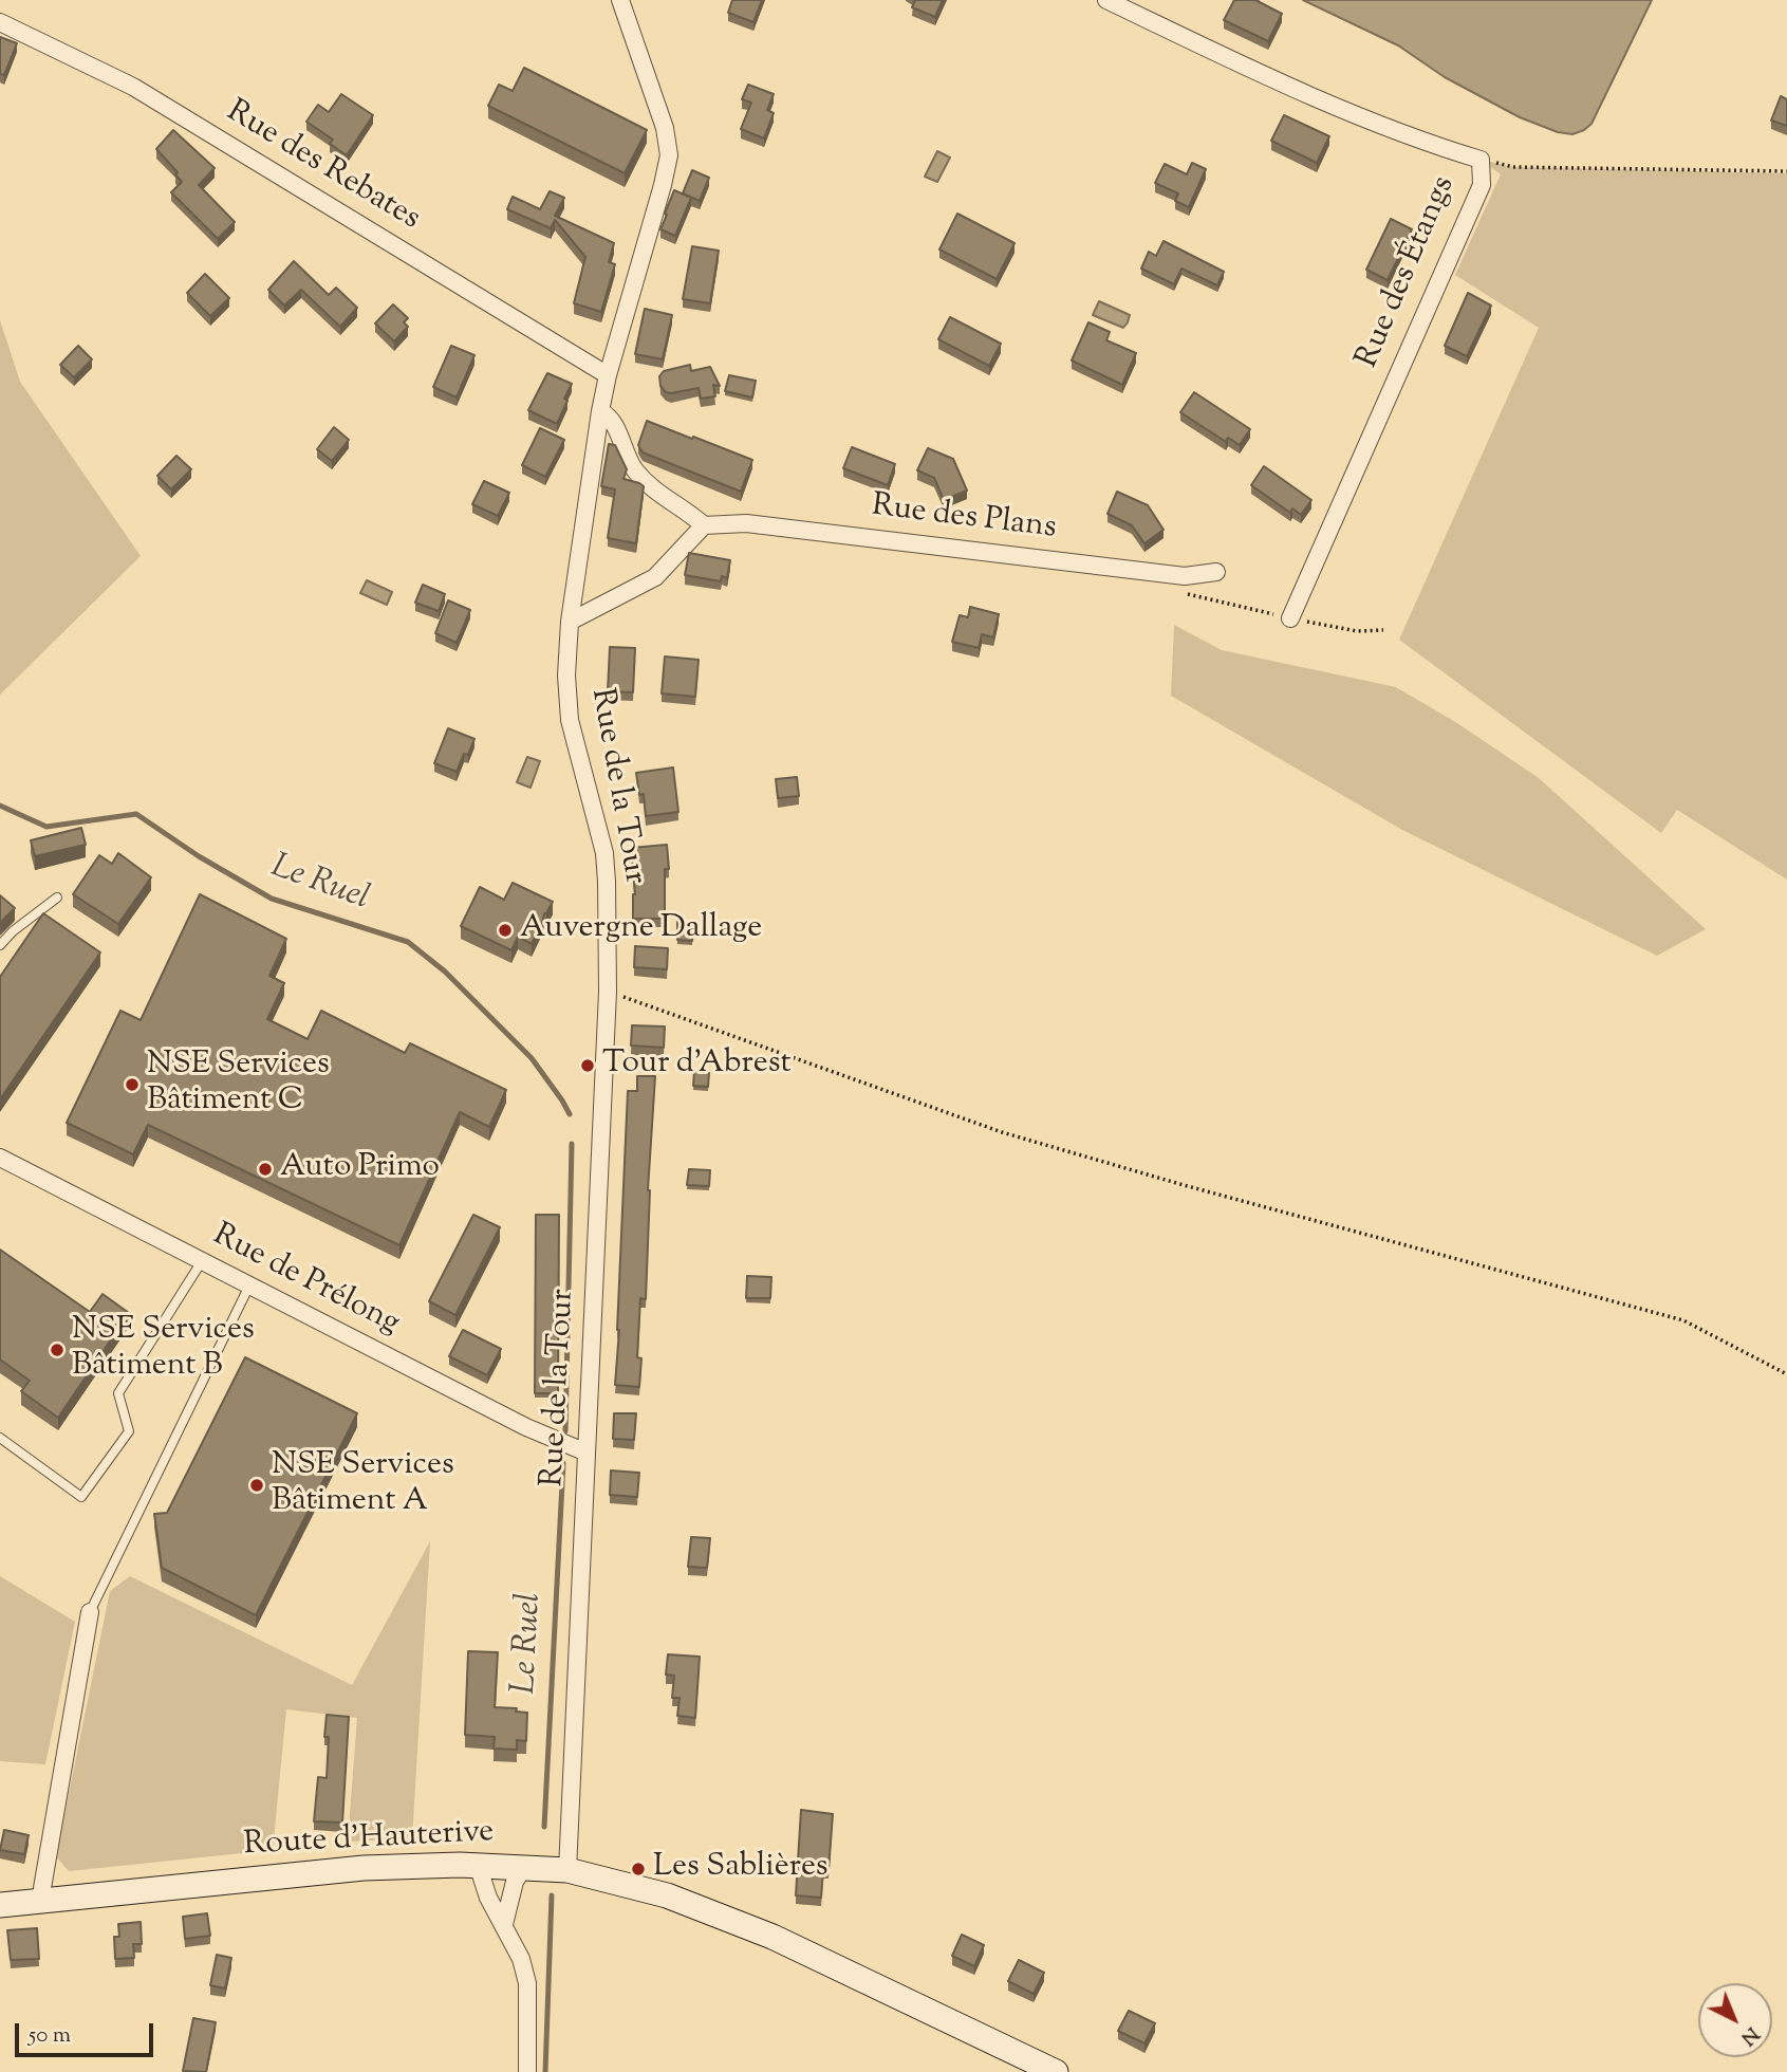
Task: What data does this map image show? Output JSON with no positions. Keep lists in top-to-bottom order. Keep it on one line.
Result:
{"streets":{"main road":["Route d'Hauterive"],"street":["Rue des Rebates","Rue des Étangs","Rue des Plans","Rue de la Tour","Rue de Prélong"]},"crossings":[["Rue des Rebates","Rue de la Tour"],["Rue de la Tour","Rue de Prélong"],["Rue de la Tour","Route d'Hauterive"]],"water":["Le Ruel"],"places":["Auvergne Dallage","Tour d'Abrest","NSE Services Bâtiment C","Auto Primo","NSE Services Bâtiment B","NSE Services Bâtiment A","Les Sablières"],"scale_bar":"50 m","north":"bottom right"}
